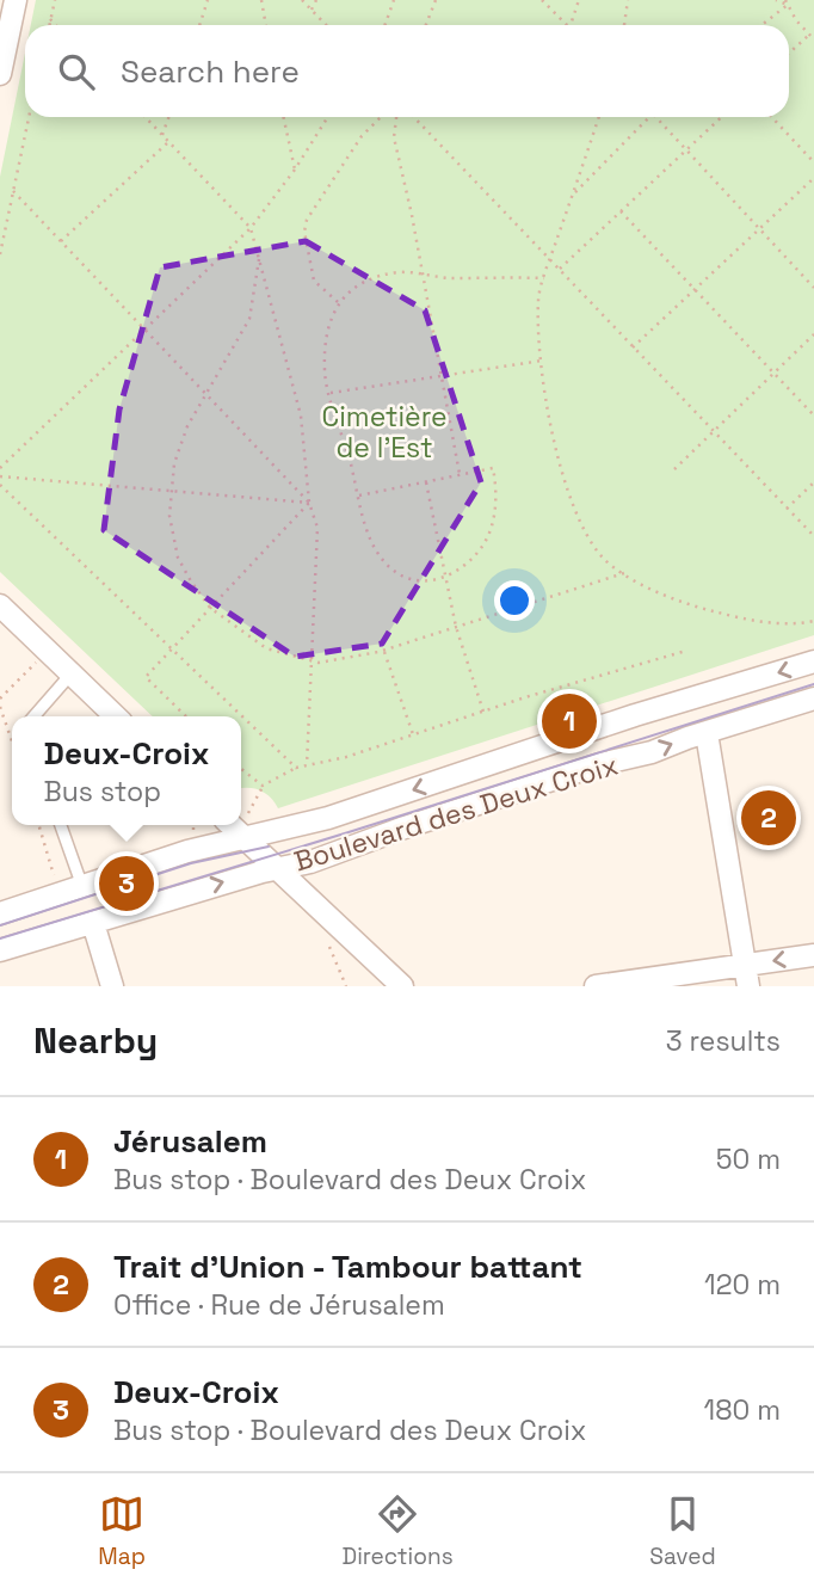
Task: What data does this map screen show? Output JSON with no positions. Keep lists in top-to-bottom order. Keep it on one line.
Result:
{"streets":{"street":["Boulevard des Deux Croix"]},"parks":["Cimetière de l'Est"],"page":{"search":"Search here","pins":["1","2","3"],"popup":["Deux-Croix","Bus stop"],"heading":["Nearby","3 results"],"list":[{"mark":"1","name":"Jérusalem","note":"Bus stop · Boulevard des Deux Croix","value":"50 m"},{"mark":"2","name":"Trait d'Union - Tambour battant","note":"Office · Rue de Jérusalem","value":"120 m"},{"mark":"3","name":"Deux-Croix","note":"Bus stop · Boulevard des Deux Croix","value":"180 m"}],"nav":["Map","Directions","Saved"]}}
